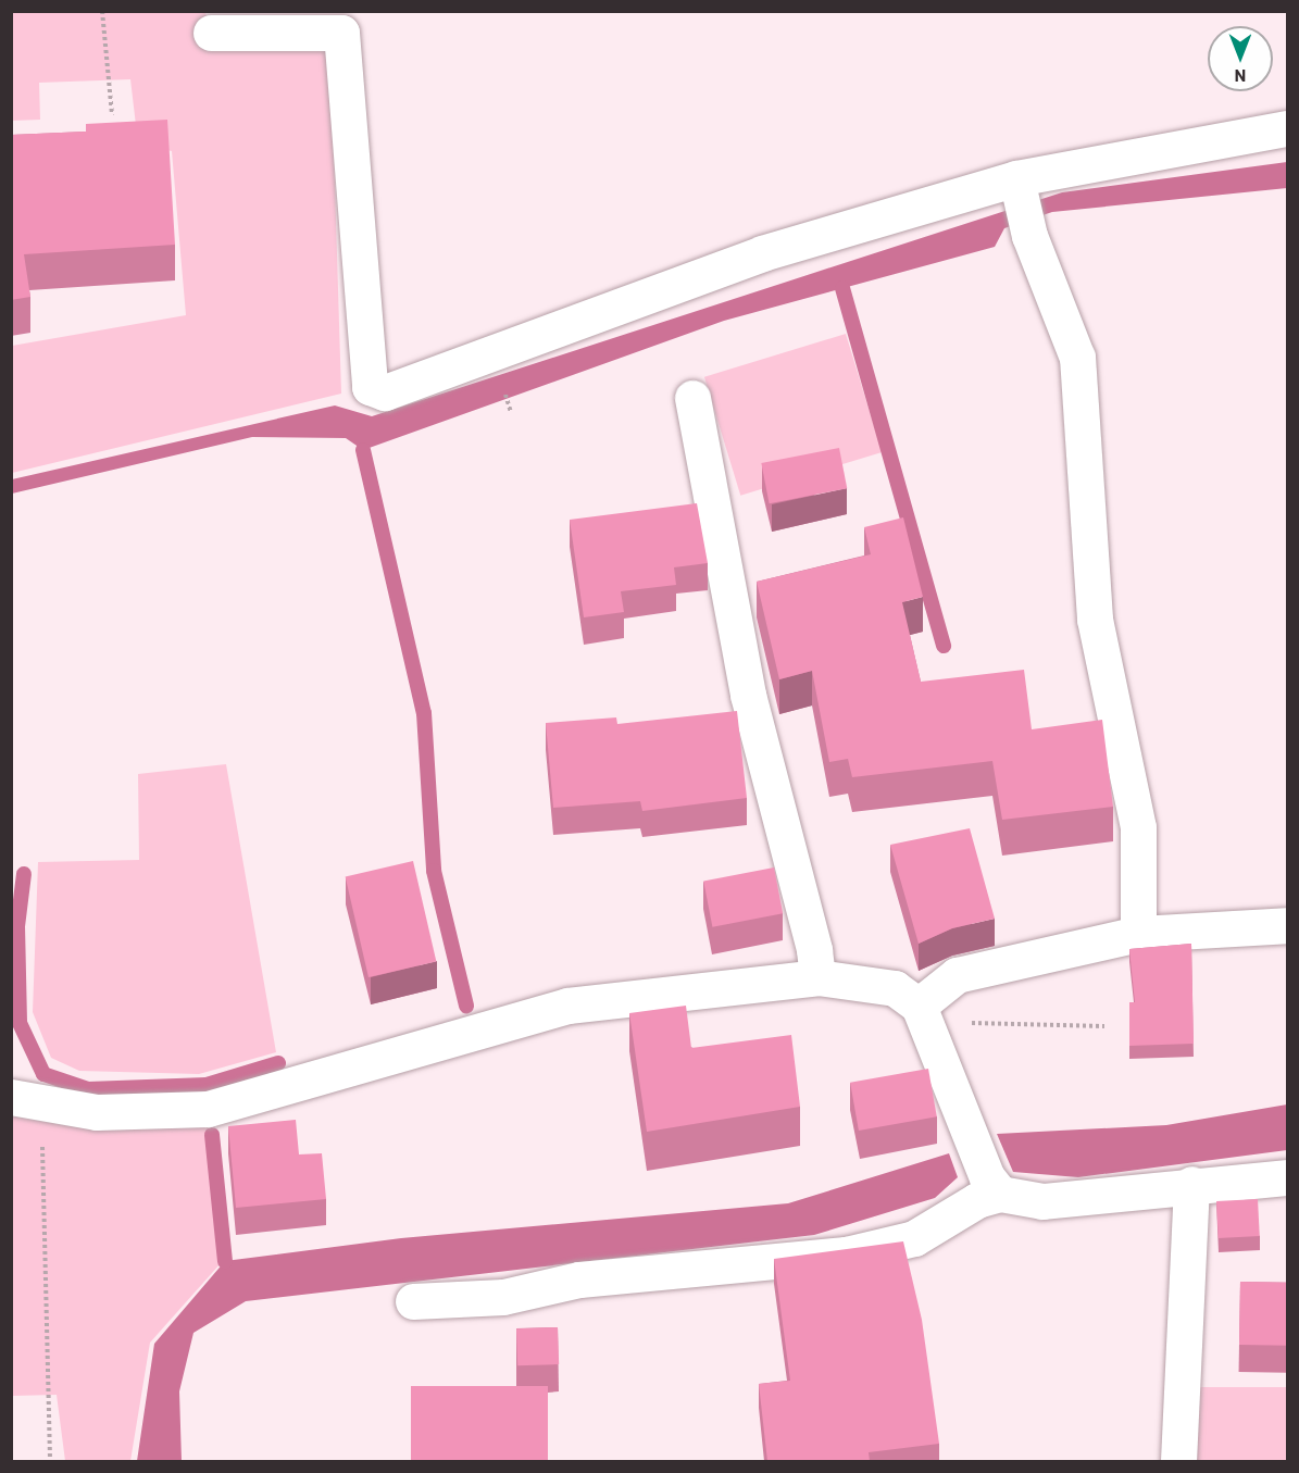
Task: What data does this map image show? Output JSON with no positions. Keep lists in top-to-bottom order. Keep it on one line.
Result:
{"north":"bottom"}
